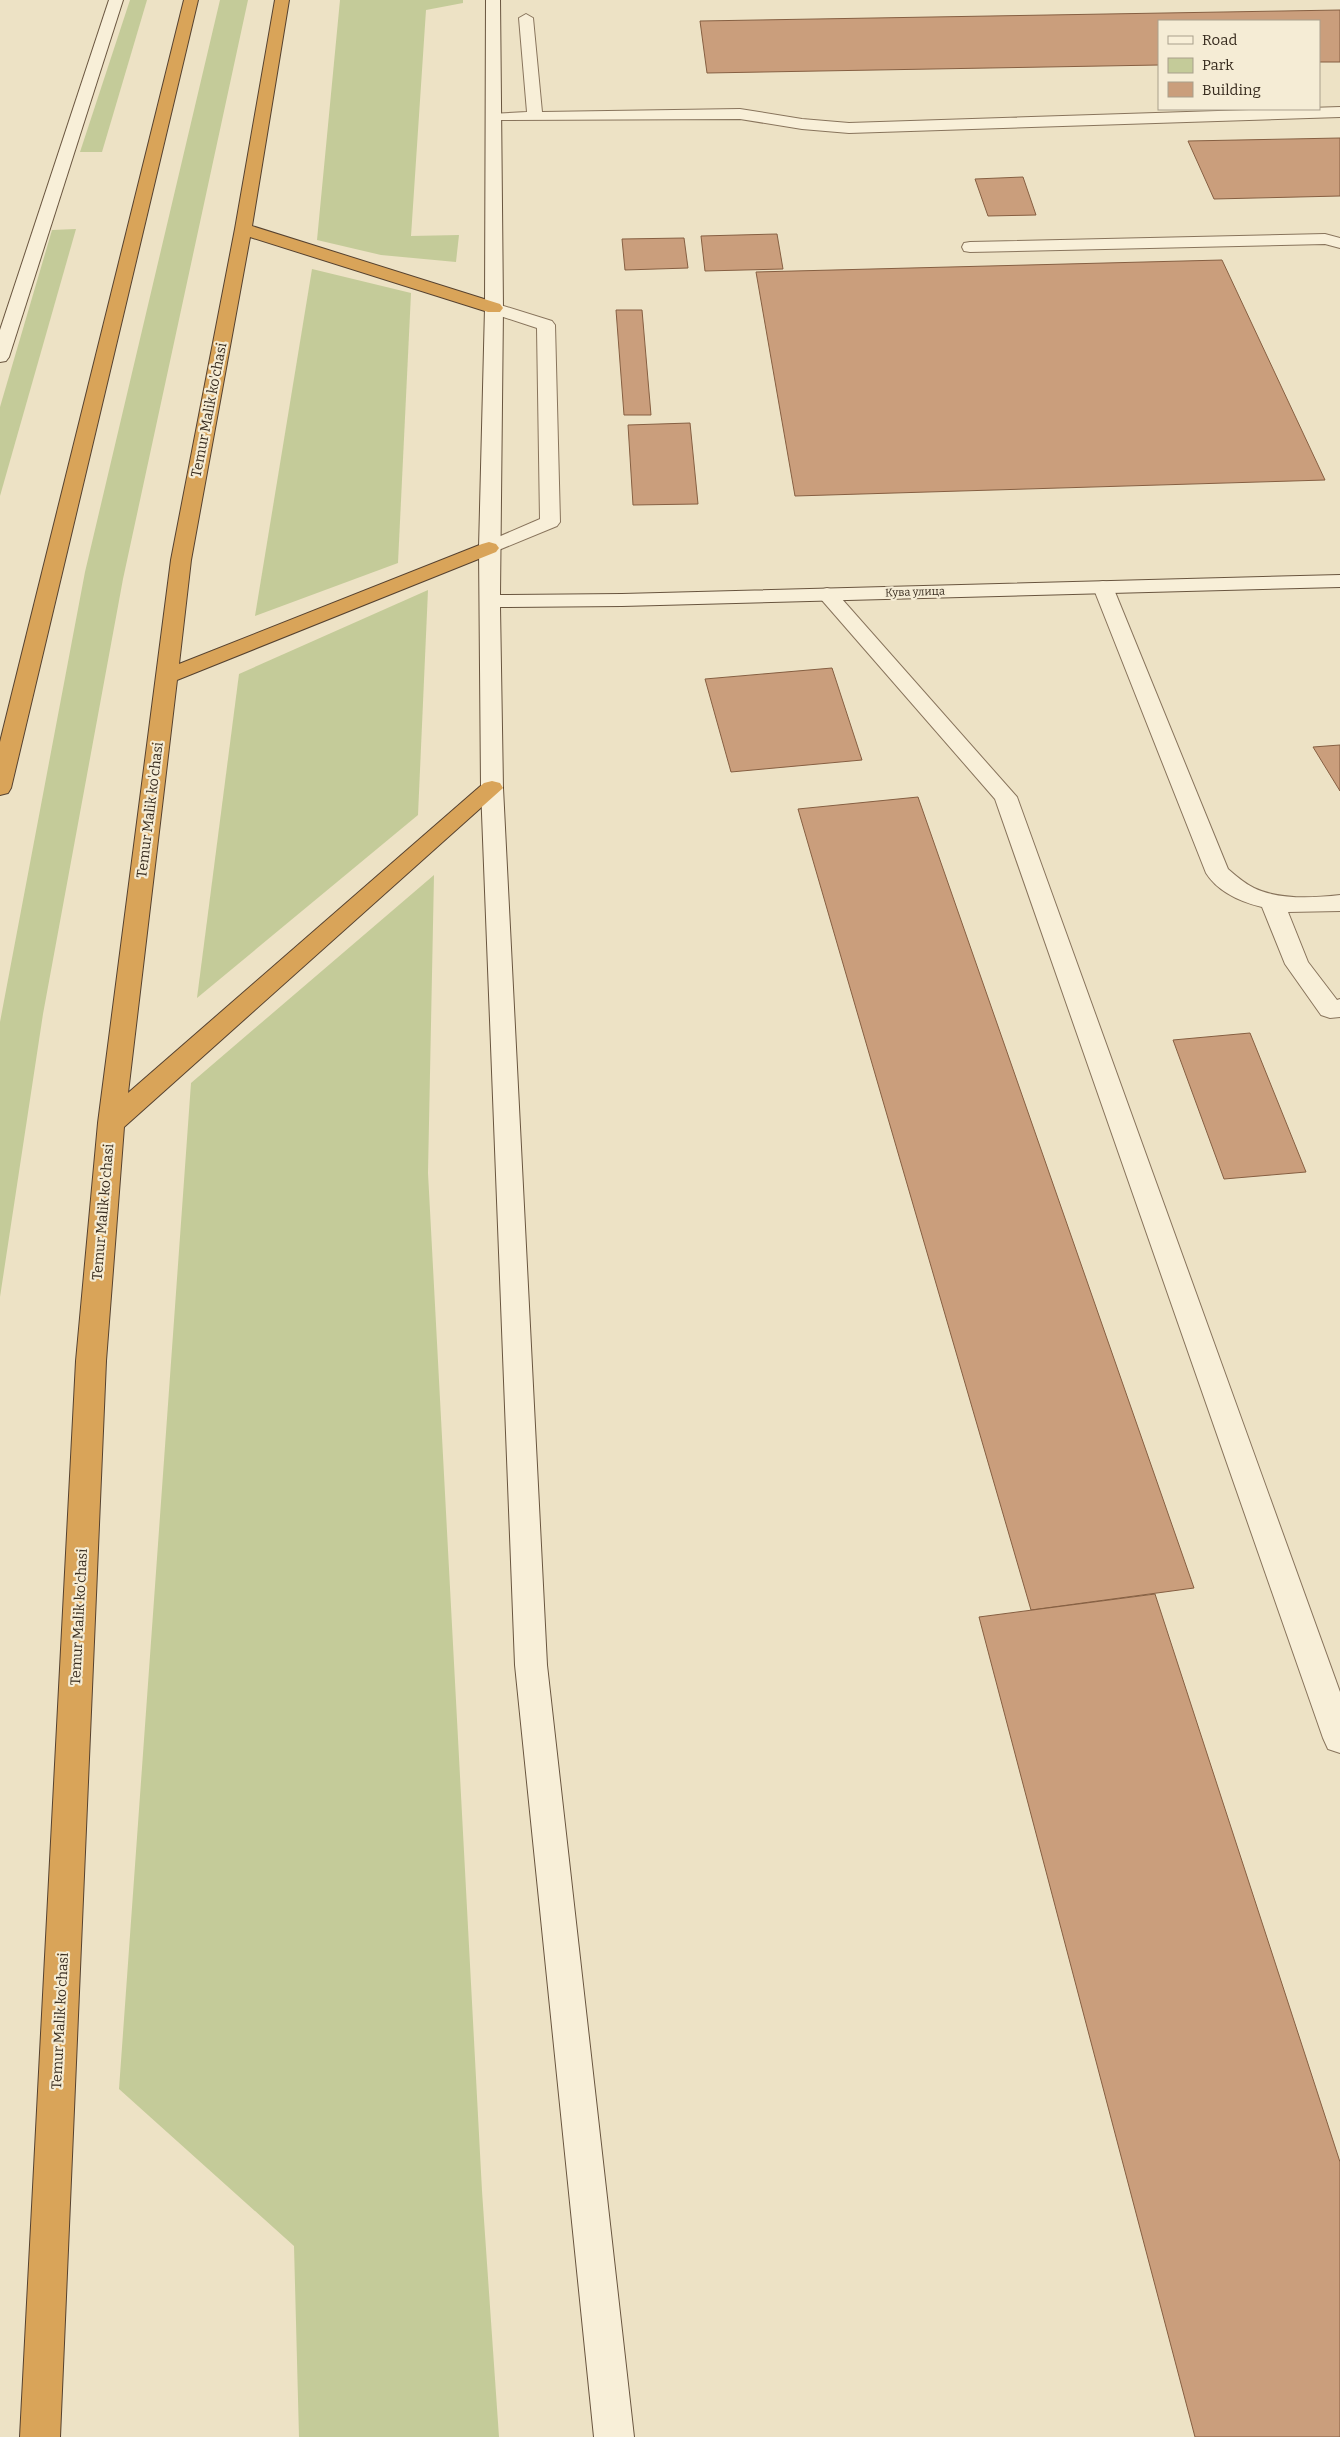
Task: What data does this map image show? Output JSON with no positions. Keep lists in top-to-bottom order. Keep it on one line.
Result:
{"streets":{"highway":["Temur Malik ko'chasi"],"street":["Кува улица"]},"legend":["Road","Park","Building"]}
